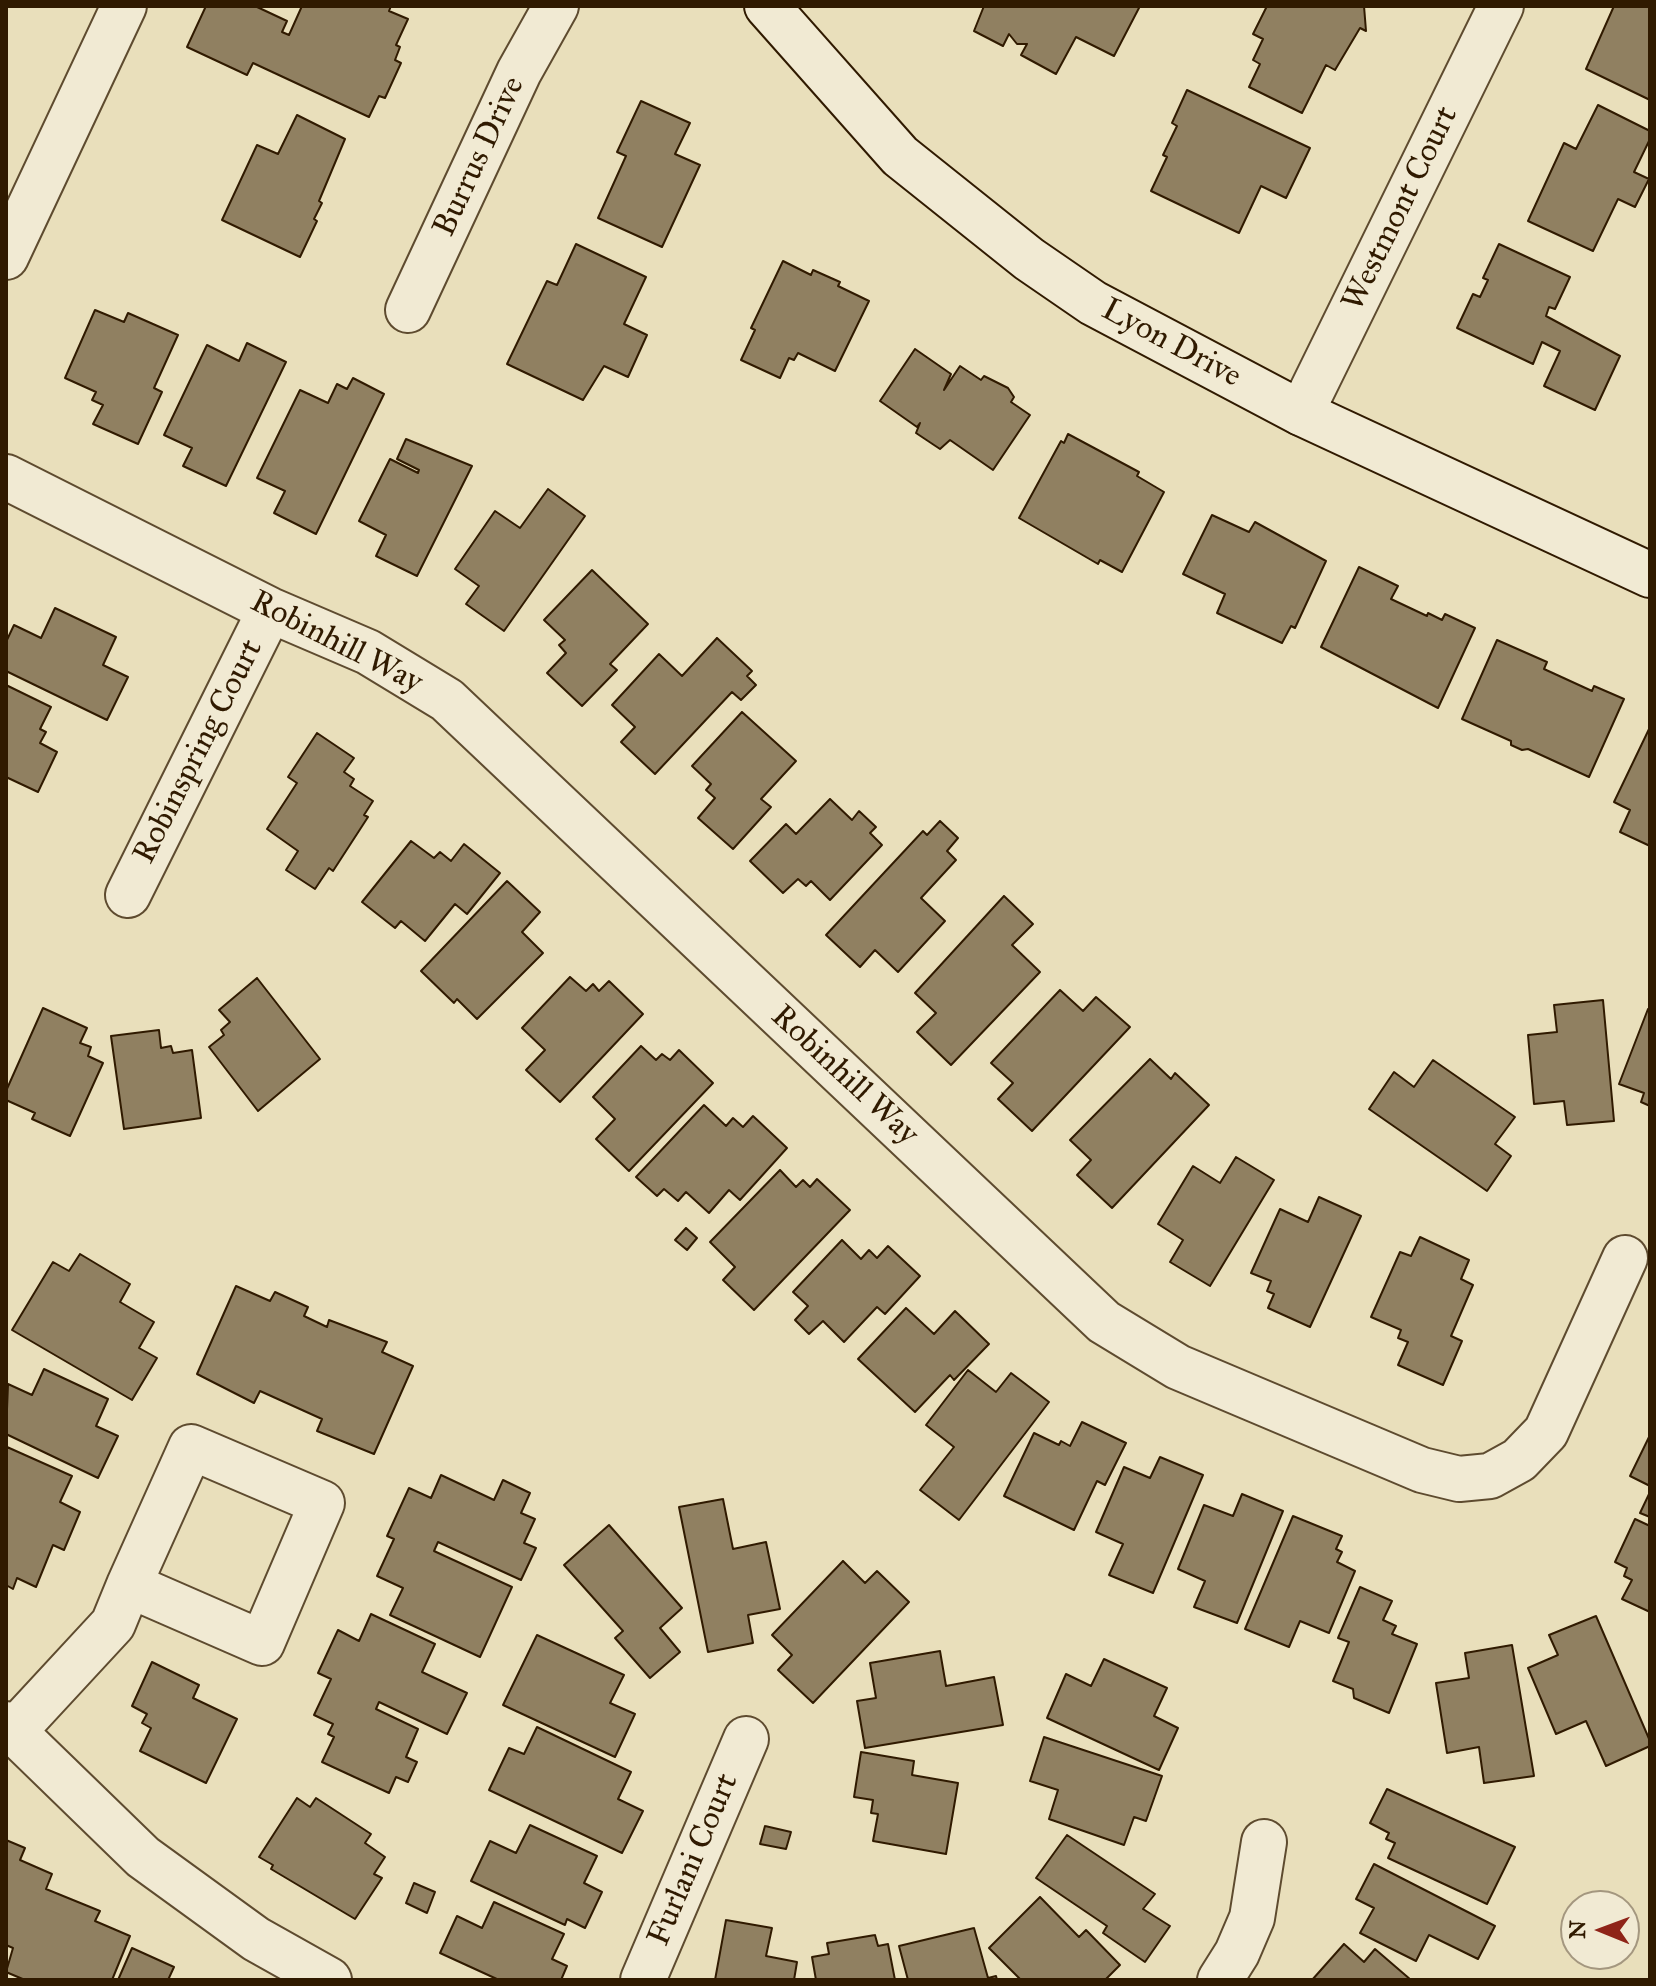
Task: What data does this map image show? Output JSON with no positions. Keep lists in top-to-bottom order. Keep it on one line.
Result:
{"streets":{"street":["Burrus Drive","Westmont Court","Lyon Drive","Robinhill Way","Robinspring Court","Furlani Court"]},"crossings":[["Westmont Court","Lyon Drive"],["Robinhill Way","Robinspring Court"]],"north":"left"}
